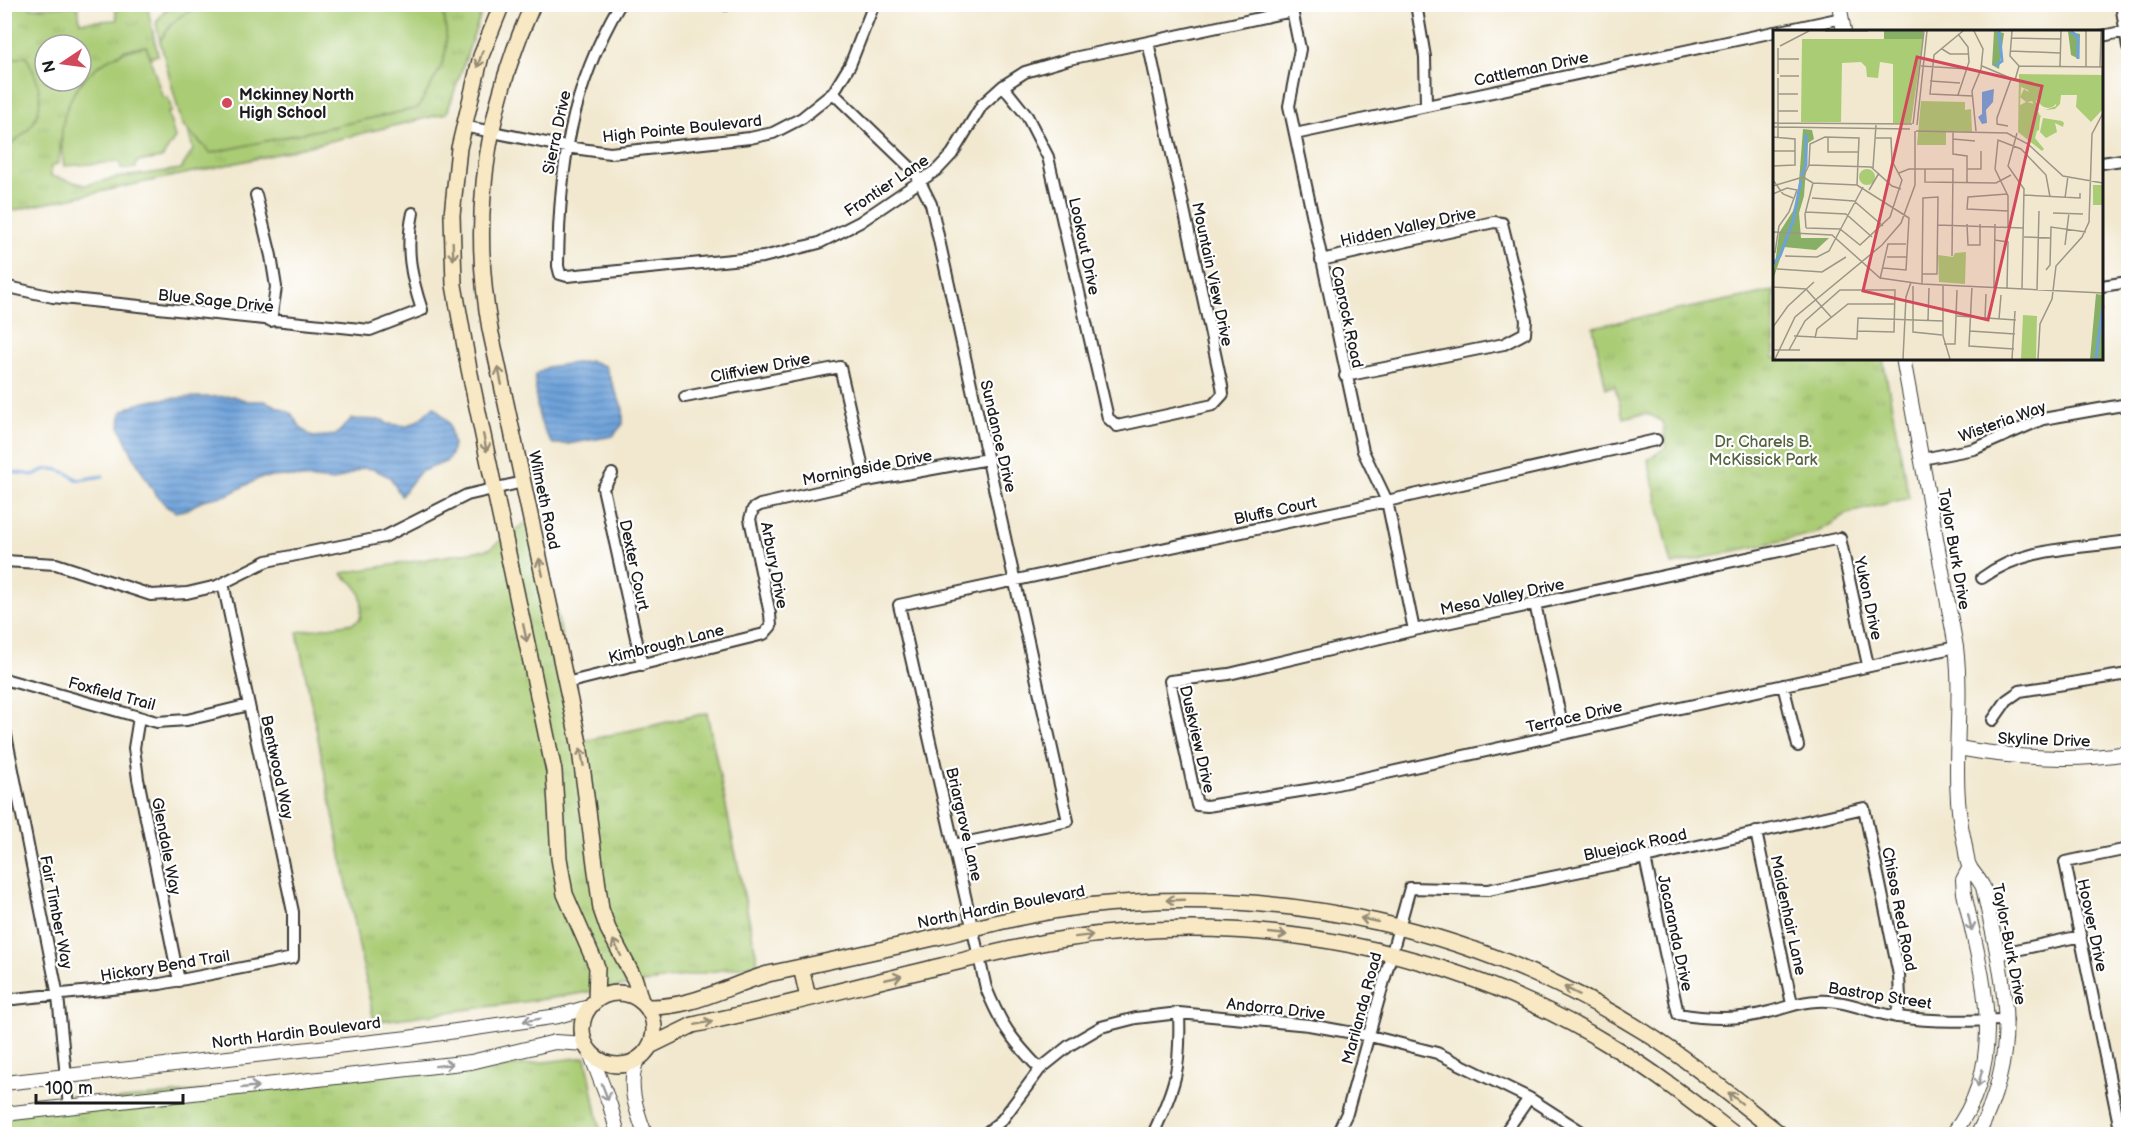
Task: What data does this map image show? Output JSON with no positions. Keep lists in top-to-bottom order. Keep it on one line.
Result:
{"streets":{"main road":["Wilmeth Road","North Hardin Boulevard"],"street":["Cattleman Drive","High Pointe Boulevard","Sierra Drive","Frontier Lane","Hidden Valley Drive","Lookout Drive","Mountain View Drive","Blue Sage Drive","Caprock Road","Cliffview Drive","Wisteria Way","Sundance Drive","Morningside Drive","Bluffs Court","Taylor Burk Drive","Dexter Court","Arbury Drive","Mesa Valley Drive","Yukon Drive","Kimbrough Lane","Foxfield Trail","Terrace Drive","Duskview Drive","Skyline Drive","Bentwood Way","Briargrove Lane","Bluejack Road","Glendale Way","Chisos Red Road","Fair Timber Way","Maidenhair Lane","Hoover Drive","Jacaranda Drive","Taylor-Burk Drive","Hickory Bend Trail","Bastrop Street","Andorra Drive","Marilanda Road"]},"crossings":[["Cattleman Drive","Caprock Road"],["High Pointe Boulevard","Sierra Drive"],["High Pointe Boulevard","Sundance Drive"],["High Pointe Boulevard","Wilmeth Road"],["Sierra Drive","Frontier Lane"],["Frontier Lane","Lookout Drive"],["Frontier Lane","Mountain View Drive"],["Frontier Lane","Caprock Road"],["Frontier Lane","Sundance Drive"],["Hidden Valley Drive","Caprock Road"],["Lookout Drive","Mountain View Drive"],["Caprock Road","Bluffs Court"],["Caprock Road","Mesa Valley Drive"],["Cliffview Drive","Morningside Drive"],["Wisteria Way","Taylor Burk Drive"],["Sundance Drive","Morningside Drive"],["Sundance Drive","Bluffs Court"],["Sundance Drive","Briargrove Lane"],["Morningside Drive","Arbury Drive"],["Wilmeth Road","Kimbrough Lane"],["Wilmeth Road","North Hardin Boulevard"],["Bluffs Court","Briargrove Lane"],["Taylor Burk Drive","Terrace Drive"],["Taylor Burk Drive","Skyline Drive"],["Taylor Burk Drive","Taylor-Burk Drive"],["Dexter Court","Kimbrough Lane"],["Arbury Drive","Kimbrough Lane"],["Mesa Valley Drive","Yukon Drive"],["Mesa Valley Drive","Duskview Drive"],["Yukon Drive","Terrace Drive"],["Foxfield Trail","Bentwood Way"],["Foxfield Trail","Glendale Way"],["Terrace Drive","Duskview Drive"],["Skyline Drive","Taylor-Burk Drive"],["Bentwood Way","Hickory Bend Trail"],["Briargrove Lane","North Hardin Boulevard"],["Briargrove Lane","Andorra Drive"],["Bluejack Road","Chisos Red Road"],["Bluejack Road","Maidenhair Lane"],["Bluejack Road","Jacaranda Drive"],["Bluejack Road","Marilanda Road"],["Glendale Way","Hickory Bend Trail"],["North Hardin Boulevard","Fair Timber Way"],["North Hardin Boulevard","Marilanda Road"],["Chisos Red Road","Bastrop Street"],["Fair Timber Way","Hickory Bend Trail"],["Maidenhair Lane","Bastrop Street"],["Jacaranda Drive","Bastrop Street"],["Taylor-Burk Drive","Bastrop Street"],["Andorra Drive","Marilanda Road"]],"parks":["Dr. Charels B. McKissick Park"],"places":["Mckinney North High School"],"scale_bar":"100 m","north":"left"}
